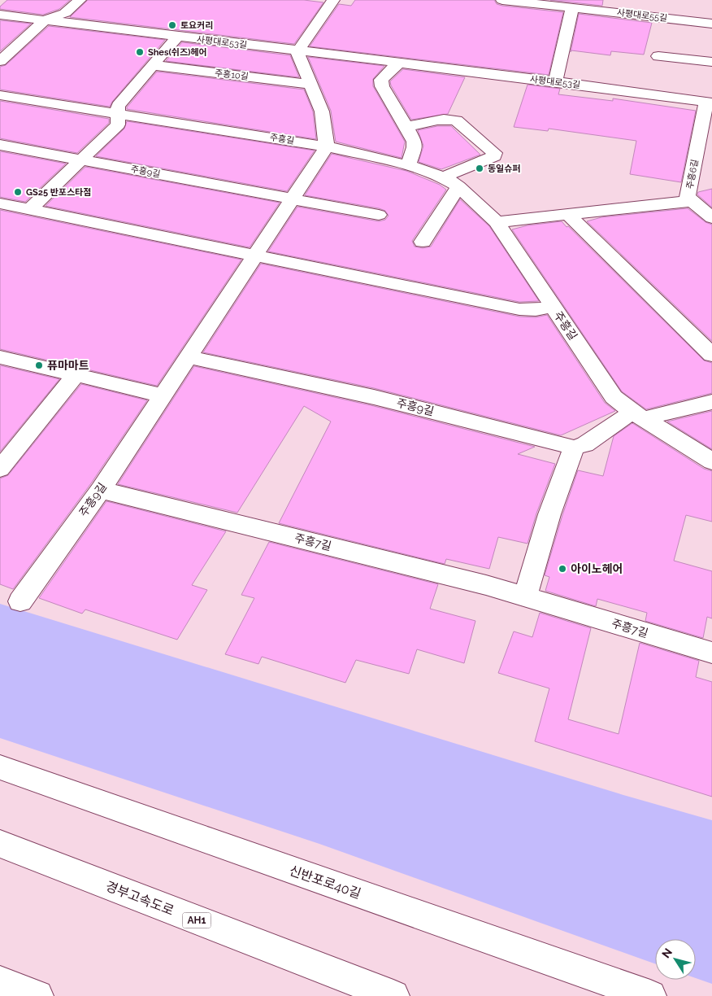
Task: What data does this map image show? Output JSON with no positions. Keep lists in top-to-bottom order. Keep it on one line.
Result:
{"streets":{"main road":["사평대로55길","사평대로53길","주흥10길","주흥길","주흥9길","주흥6길","주흥7길","신반포로40길","경부고속도로","AH1"]},"crossings":[["사평대로53길","주흥6길"],["주흥길","주흥9길"],["주흥9길","주흥7길"]],"places":["토요커리","Shes(쉬즈)헤어","동일슈퍼","GS25 반포스타점","퓨마마트","아이노헤어"],"north":"top left"}
